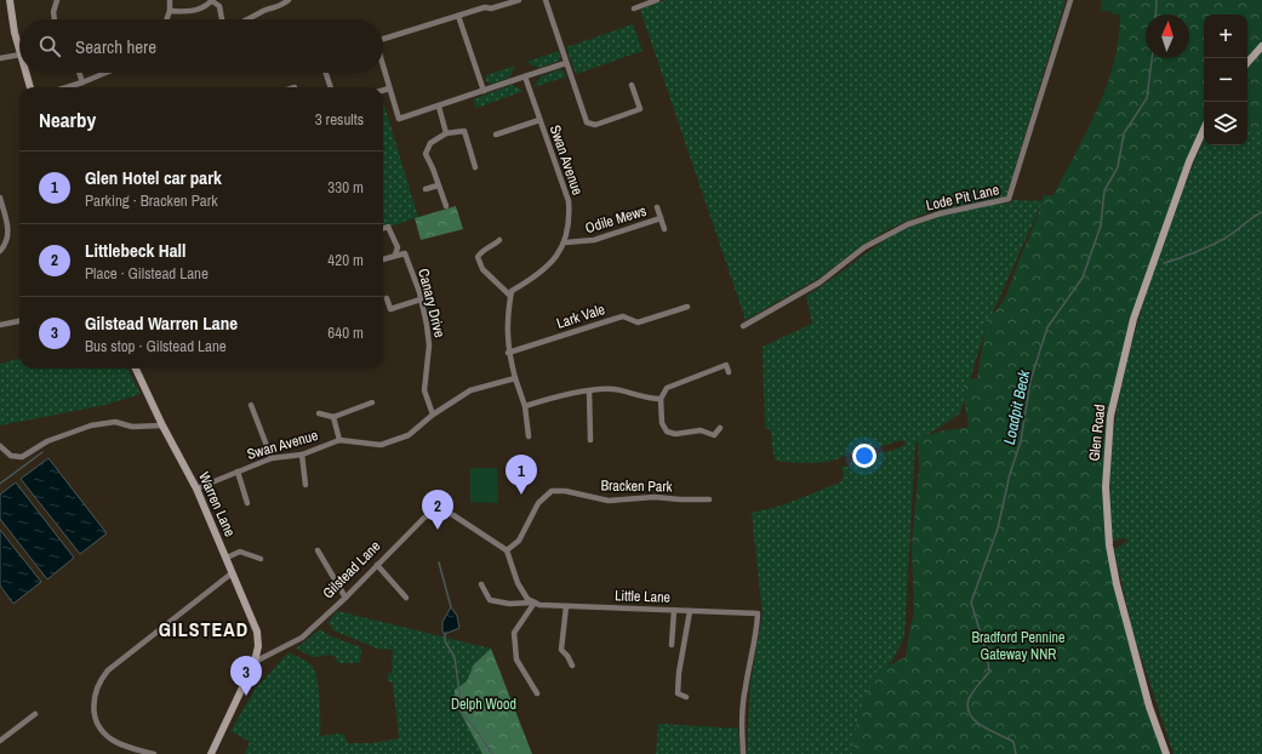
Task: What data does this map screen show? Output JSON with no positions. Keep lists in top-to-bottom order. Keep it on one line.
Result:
{"streets":{"street":["Swan Avenue","Lode Pit Lane","Odile Mews","Canary Drive","Lark Vale","Glen Road","Bracken Park","Warren Lane","Gilstead Lane","Little Lane"]},"crossings":[["Swan Avenue","Odile Mews"],["Swan Avenue","Canary Drive"],["Swan Avenue","Warren Lane"],["Bracken Park","Gilstead Lane"],["Bracken Park","Little Lane"],["Warren Lane","Gilstead Lane"],["Gilstead Lane","Little Lane"]],"districts":["GILSTEAD"],"water":["Loadpit Beck"],"parks":["Bradford Pennine Gateway NNR","Delph Wood"],"north":"top","page":{"map_buttons":["+","−"],"search":"Search here","heading":["Nearby","3 results"],"list":[{"mark":"1","name":"Glen Hotel car park","note":"Parking · Bracken Park","value":"330 m"},{"mark":"2","name":"Littlebeck Hall","note":"Place · Gilstead Lane","value":"420 m"},{"mark":"3","name":"Gilstead Warren Lane","note":"Bus stop · Gilstead Lane","value":"640 m"}],"pins":["1","2","3"]}}
